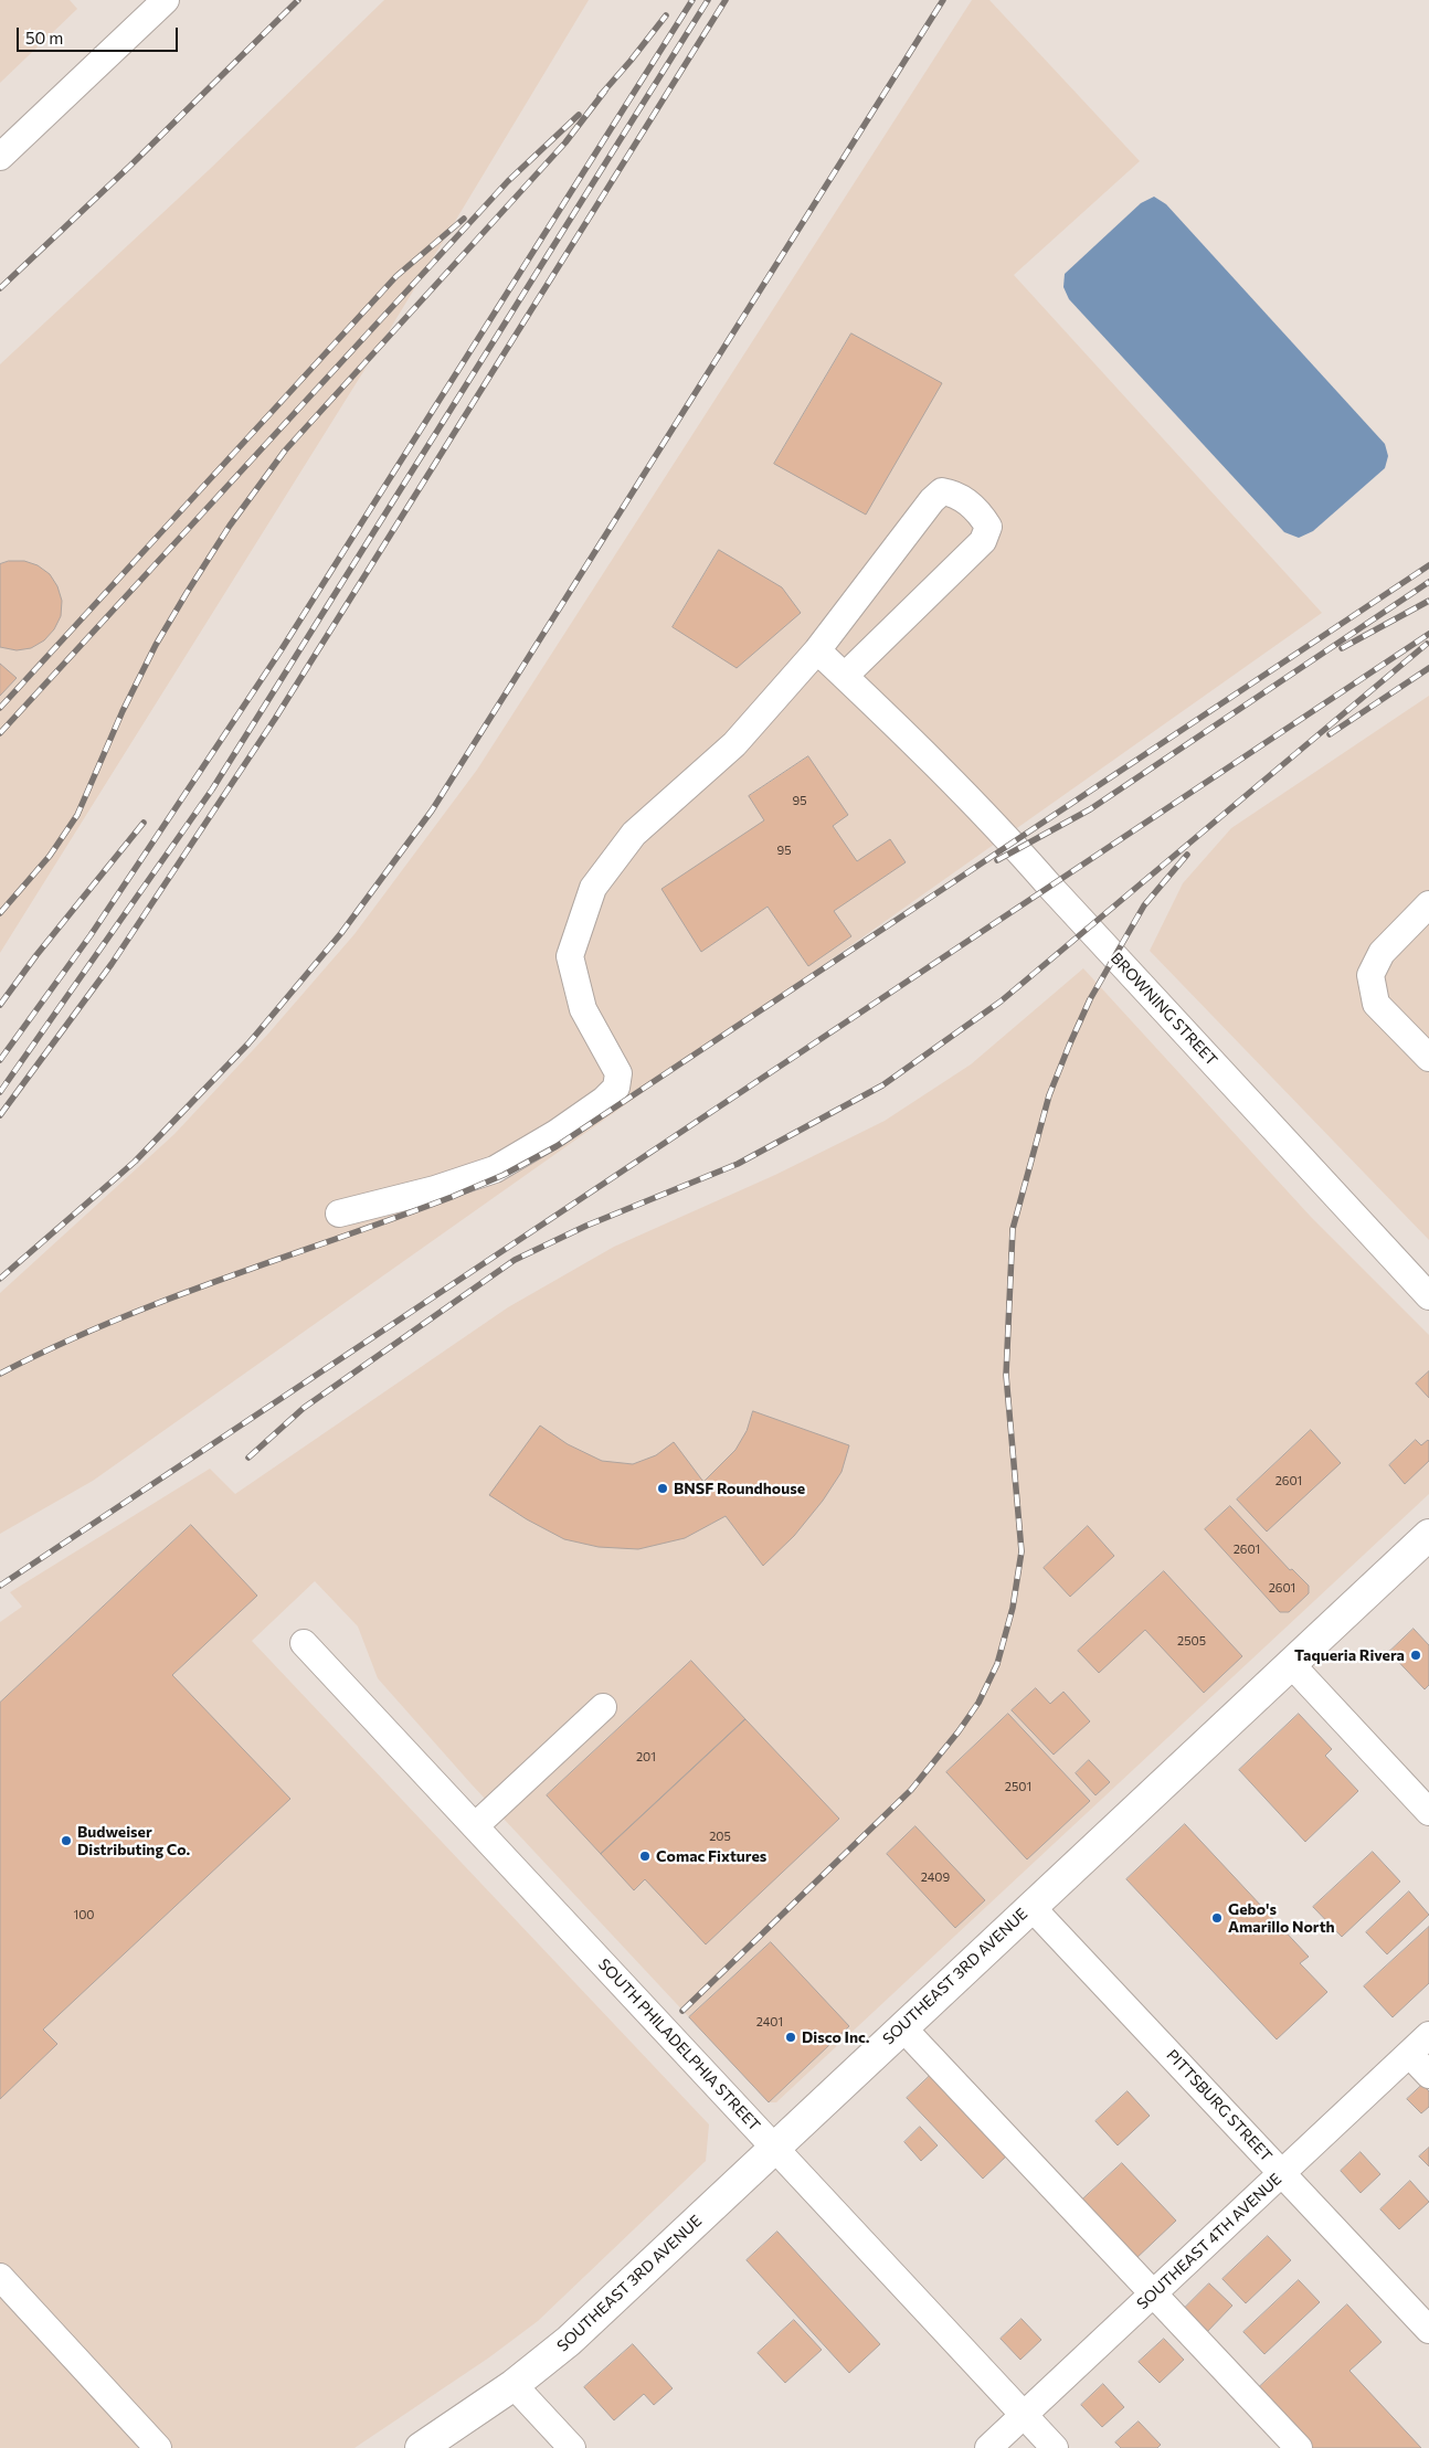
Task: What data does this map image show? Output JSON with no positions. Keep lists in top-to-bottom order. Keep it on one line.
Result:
{"streets":{"main road":["SOUTHEAST 3RD AVENUE"],"street":["BROWNING STREET","SOUTH PHILADELPHIA STREET","PITTSBURG STREET","SOUTHEAST 4TH AVENUE"]},"crossings":[["SOUTHEAST 3RD AVENUE","SOUTH PHILADELPHIA STREET"],["SOUTHEAST 3RD AVENUE","PITTSBURG STREET"],["SOUTH PHILADELPHIA STREET","SOUTHEAST 4TH AVENUE"],["PITTSBURG STREET","SOUTHEAST 4TH AVENUE"]],"places":["BNSF Roundhouse","Taqueria Rivera","Budweiser Distributing Co.","Comac Fixtures","Gebo's Amarillo North","Disco Inc."],"house_numbers":["95","95","2601","2601","2601","2505","201","2501","205","2409","100","2401"],"scale_bar":"50 m"}
